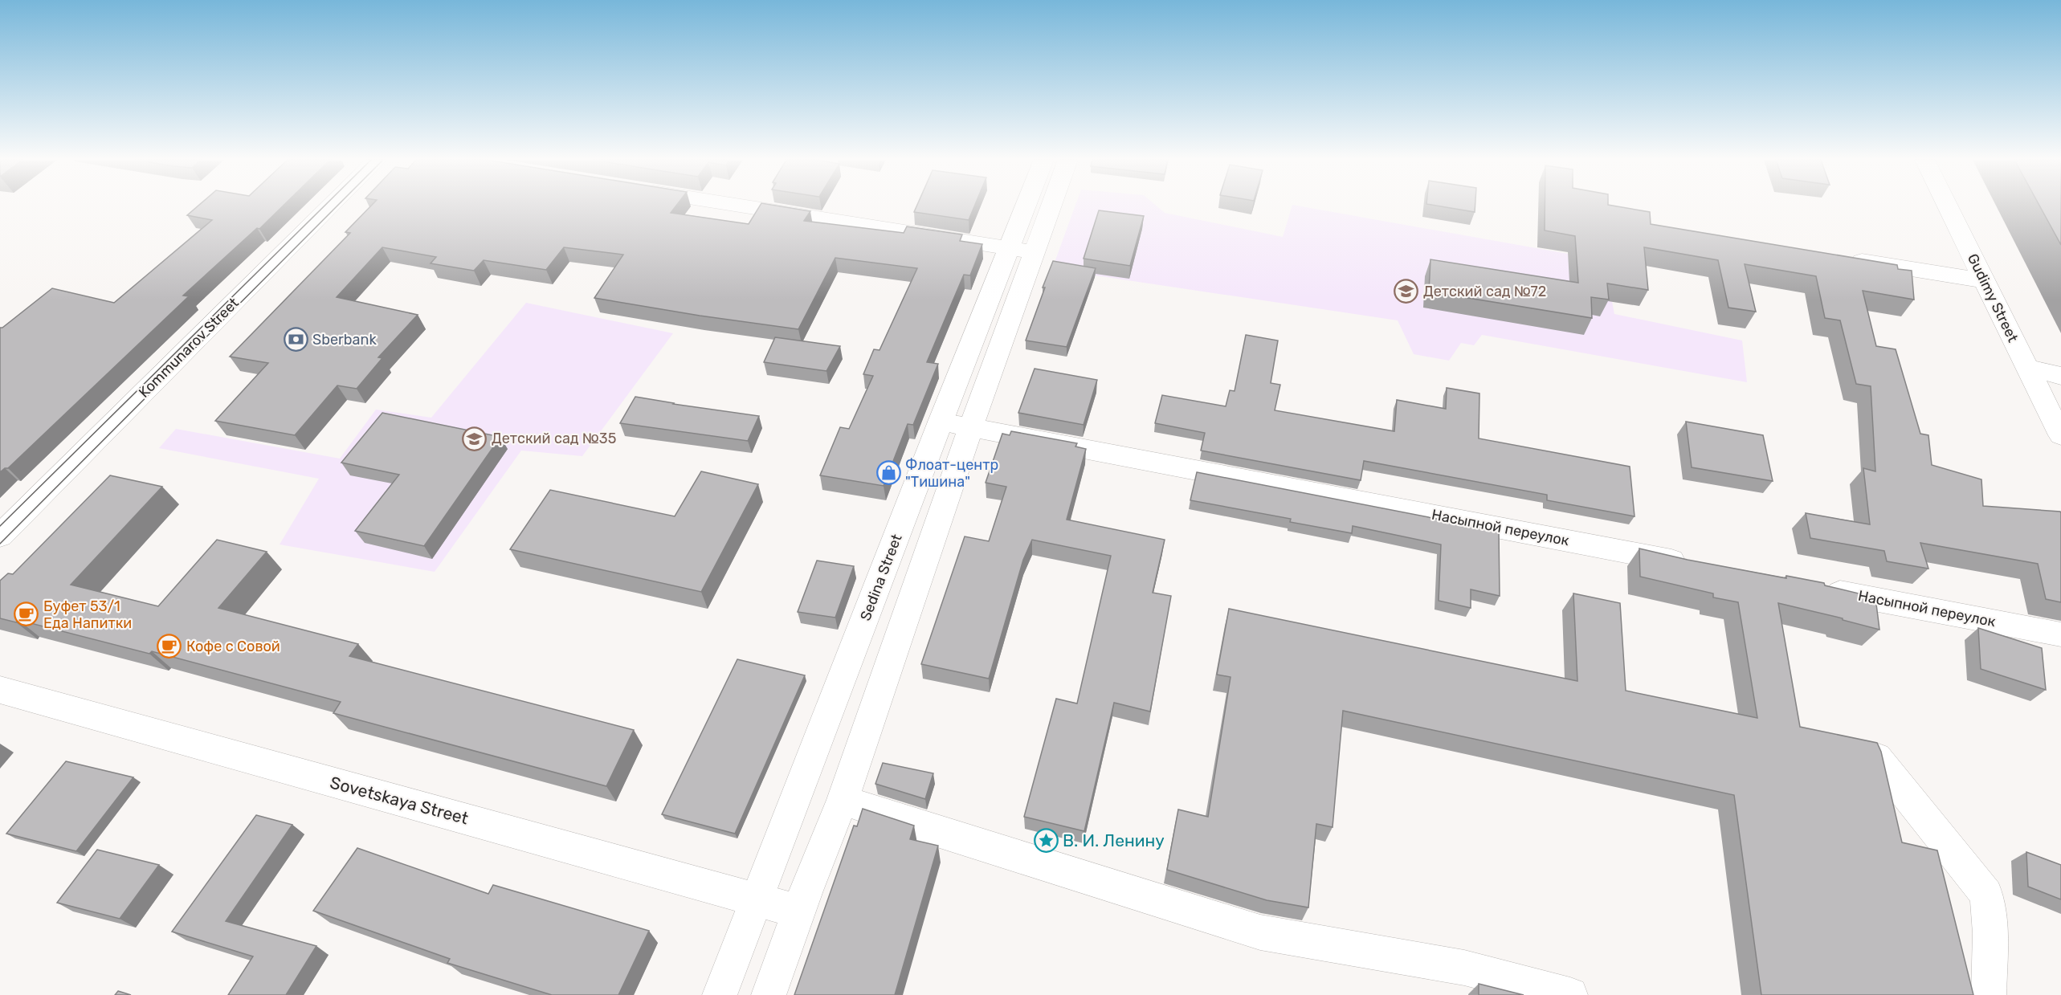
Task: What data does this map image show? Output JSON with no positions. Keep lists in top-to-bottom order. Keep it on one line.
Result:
{"streets":{"street":["Gudimy Street","Kommunarov Street","Насыпной переулок","Sedina Street","Sovetskaya Street"]},"crossings":[["Насыпной переулок","Sedina Street"],["Sedina Street","Sovetskaya Street"]],"places":{"school or university":["Детский сад №72","Детский сад №35"],"bank":["Sberbank"],"shop":["Флоат-центр \"Тишина\""],"cafe":["Буфет 53/1 Еда Напитки","Кофе с Совой"],"place":["В. И. Ленину"]}}
